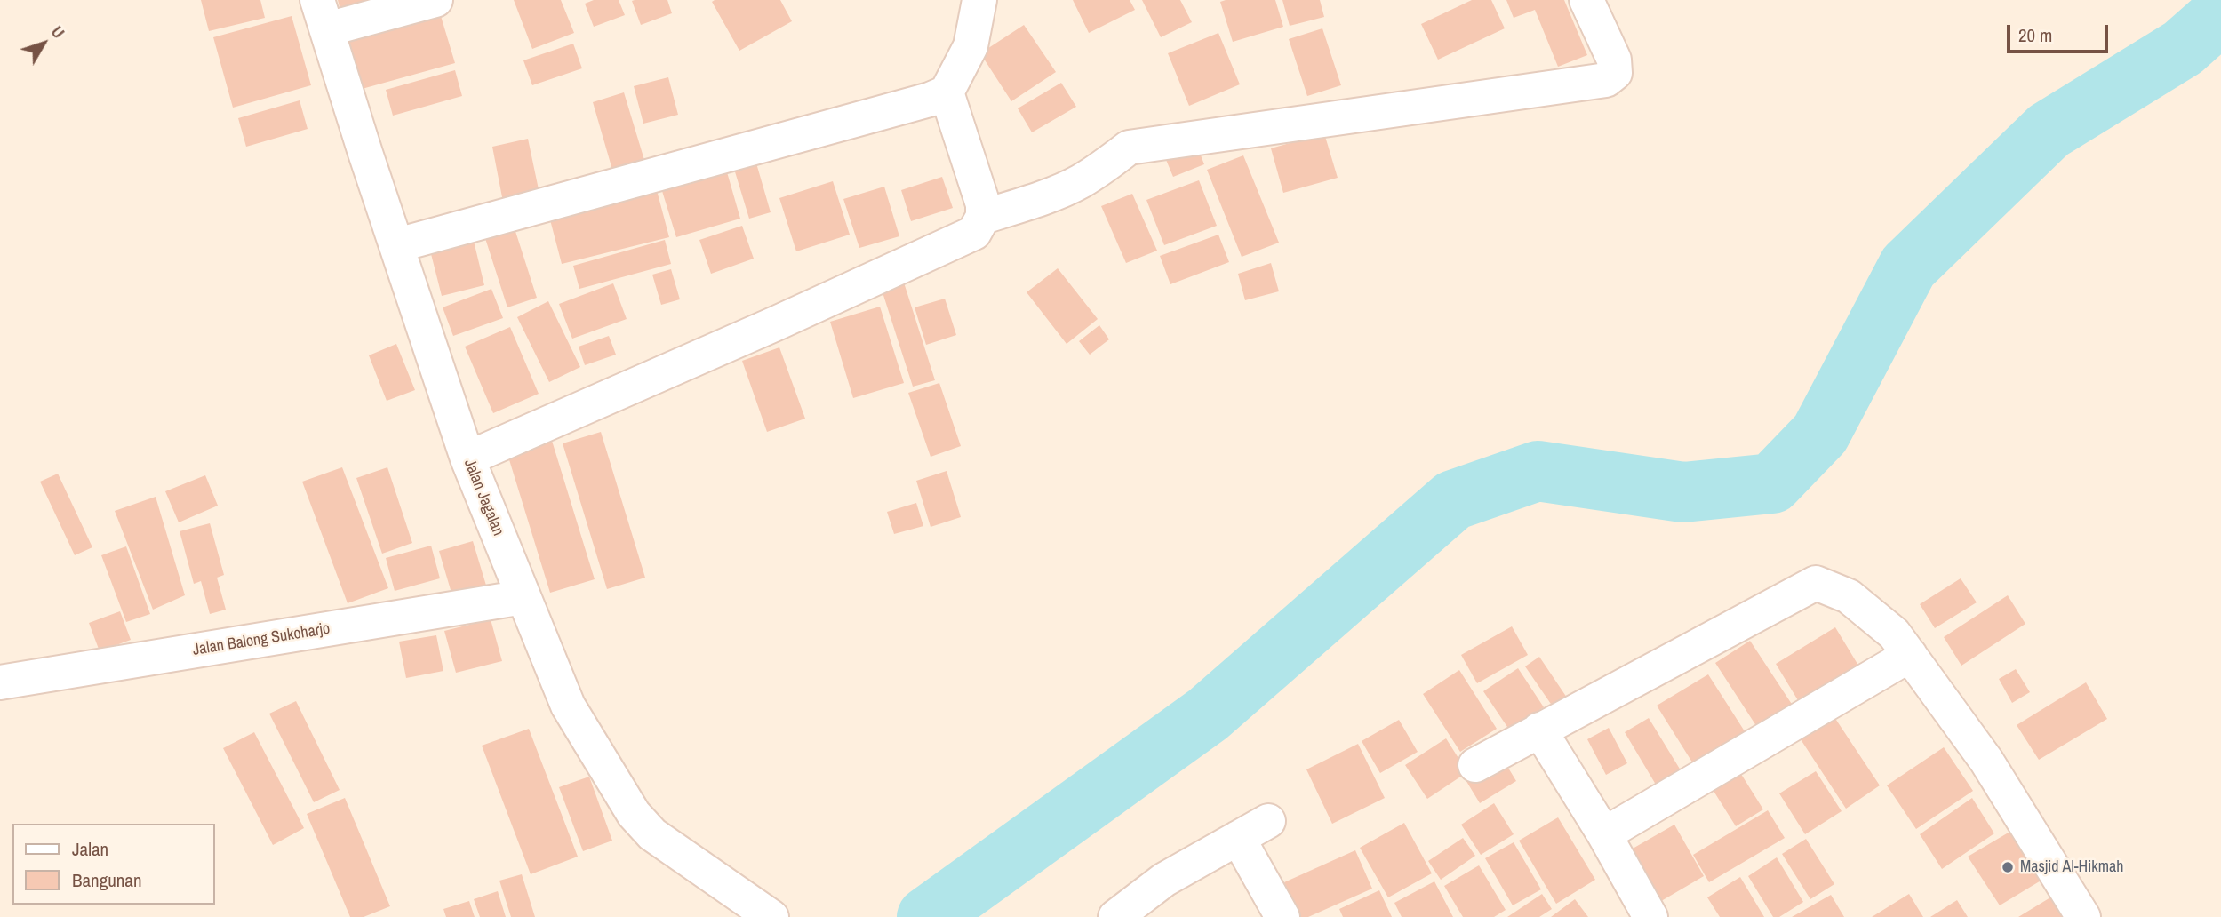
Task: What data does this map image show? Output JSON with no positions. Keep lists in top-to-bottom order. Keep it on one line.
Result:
{"streets":{"street":["Jalan Jagalan","Jalan Balong Sukoharjo"]},"crossings":[["Jalan Jagalan","Jalan Balong Sukoharjo"]],"places":["Masjid Al-Hikmah"],"legend":["Jalan","Bangunan"],"scale_bar":"20 m","north":"top right"}
